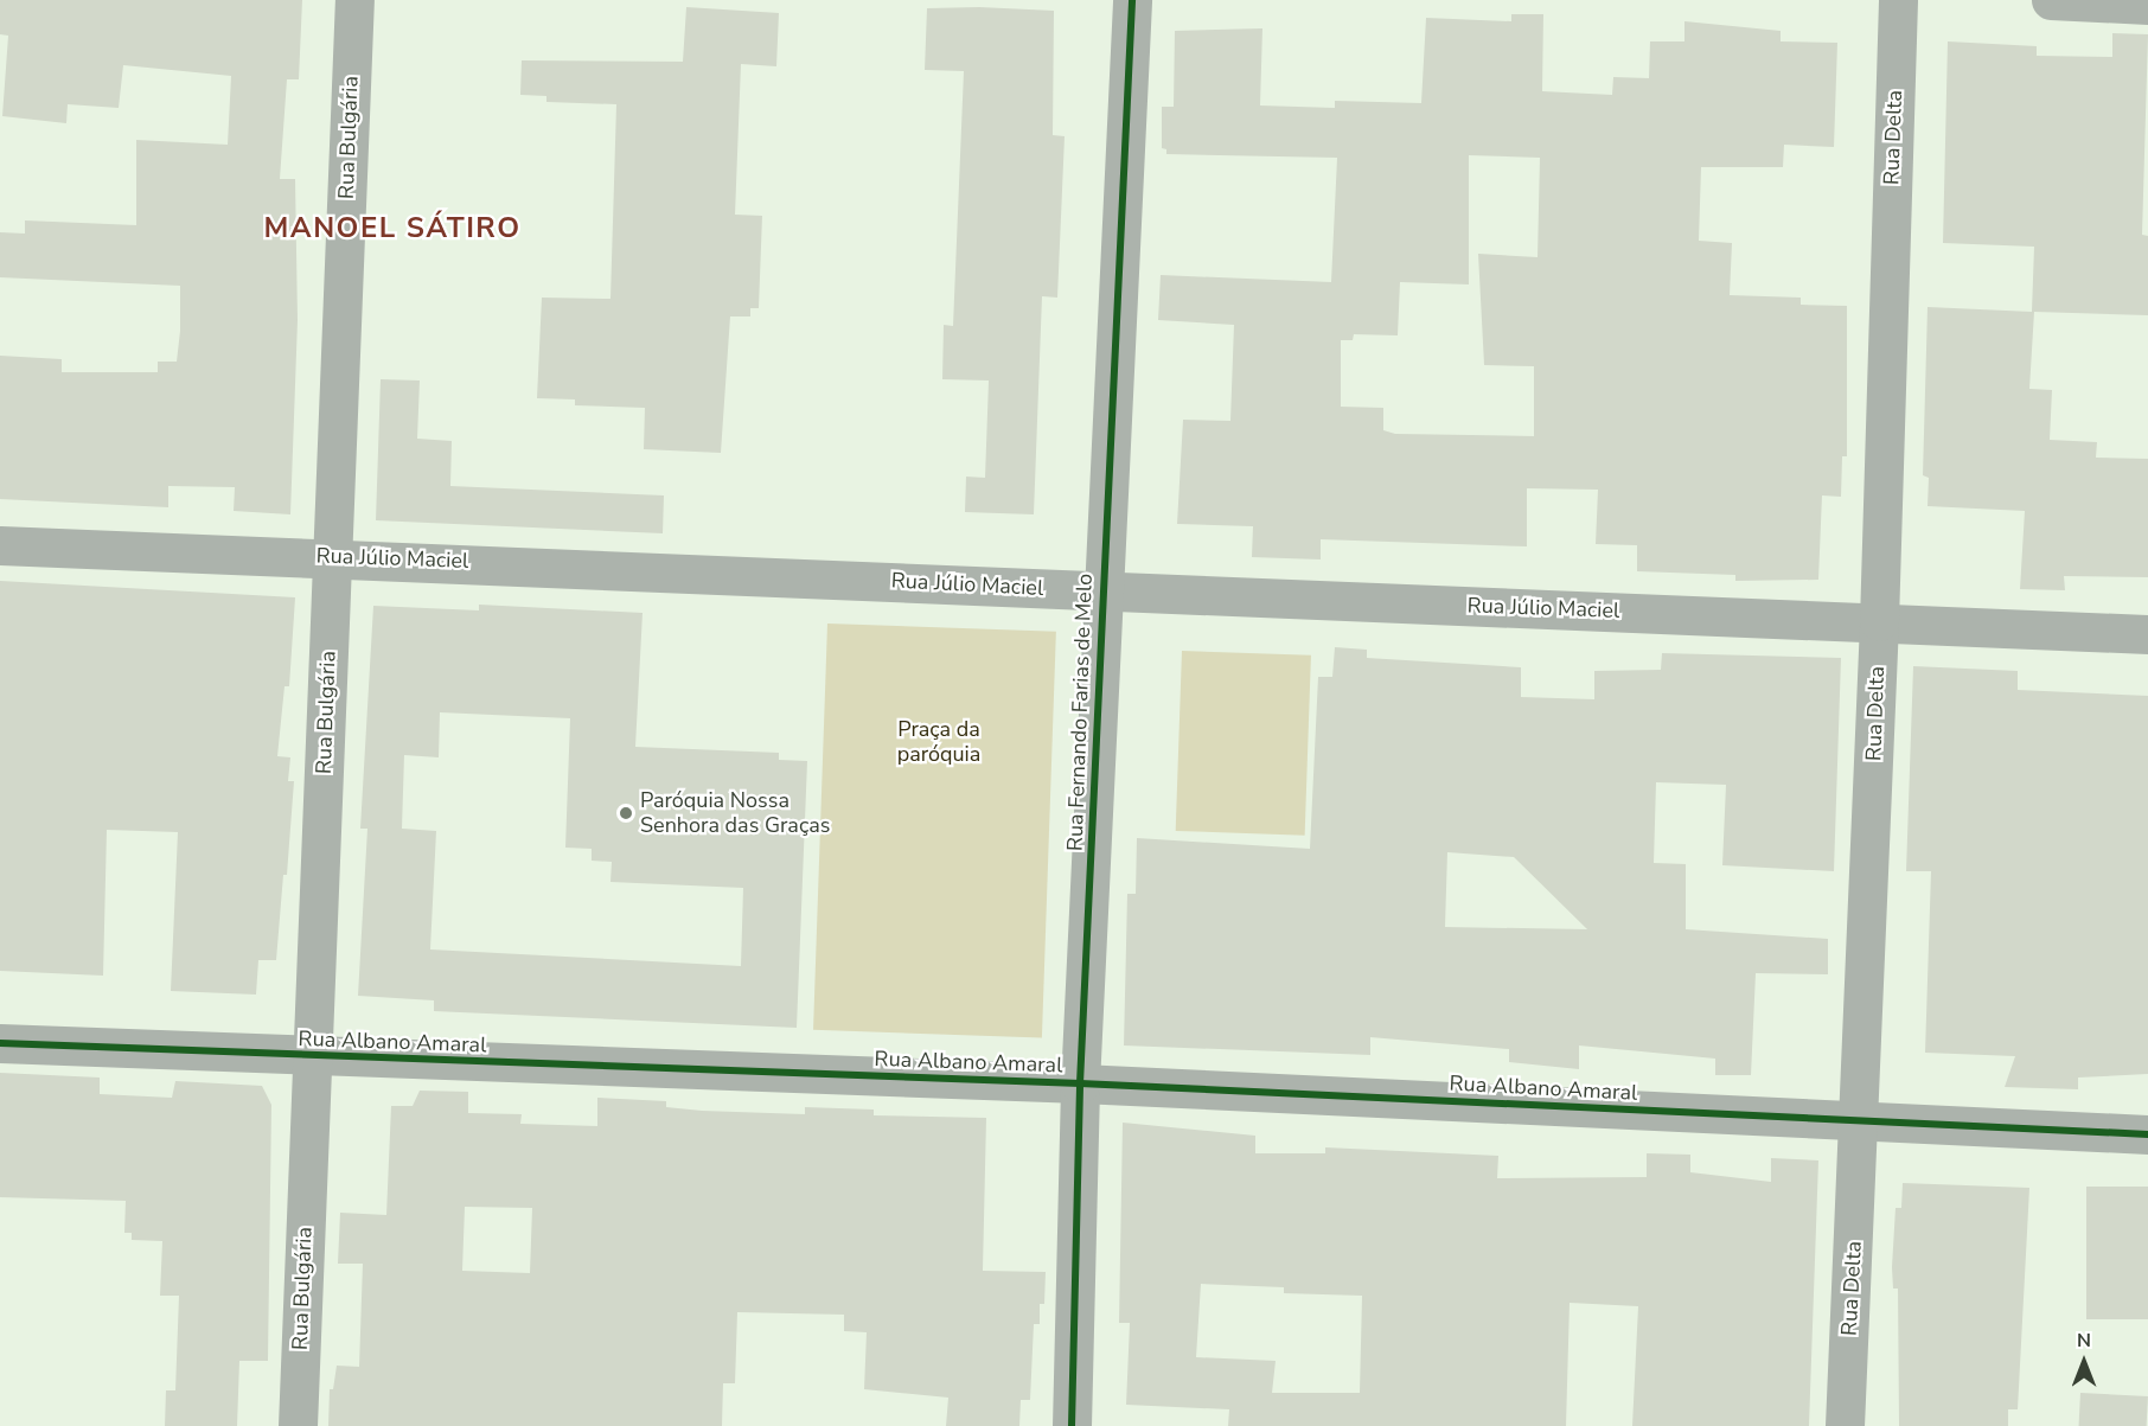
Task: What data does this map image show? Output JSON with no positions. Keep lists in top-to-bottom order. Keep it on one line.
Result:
{"streets":{"street":["Rua Bulgária","Rua Delta","Rua Júlio Maciel","Rua Fernando Farias de Melo","Rua Albano Amaral"]},"crossings":[["Rua Bulgária","Rua Júlio Maciel"],["Rua Bulgária","Rua Albano Amaral"],["Rua Delta","Rua Júlio Maciel"],["Rua Delta","Rua Albano Amaral"],["Rua Júlio Maciel","Rua Fernando Farias de Melo"],["Rua Fernando Farias de Melo","Rua Albano Amaral"]],"districts":["MANOEL SÁTIRO"],"parks":["Praça da paróquia"],"places":["Paróquia Nossa Senhora das Graças"],"north":"top"}
